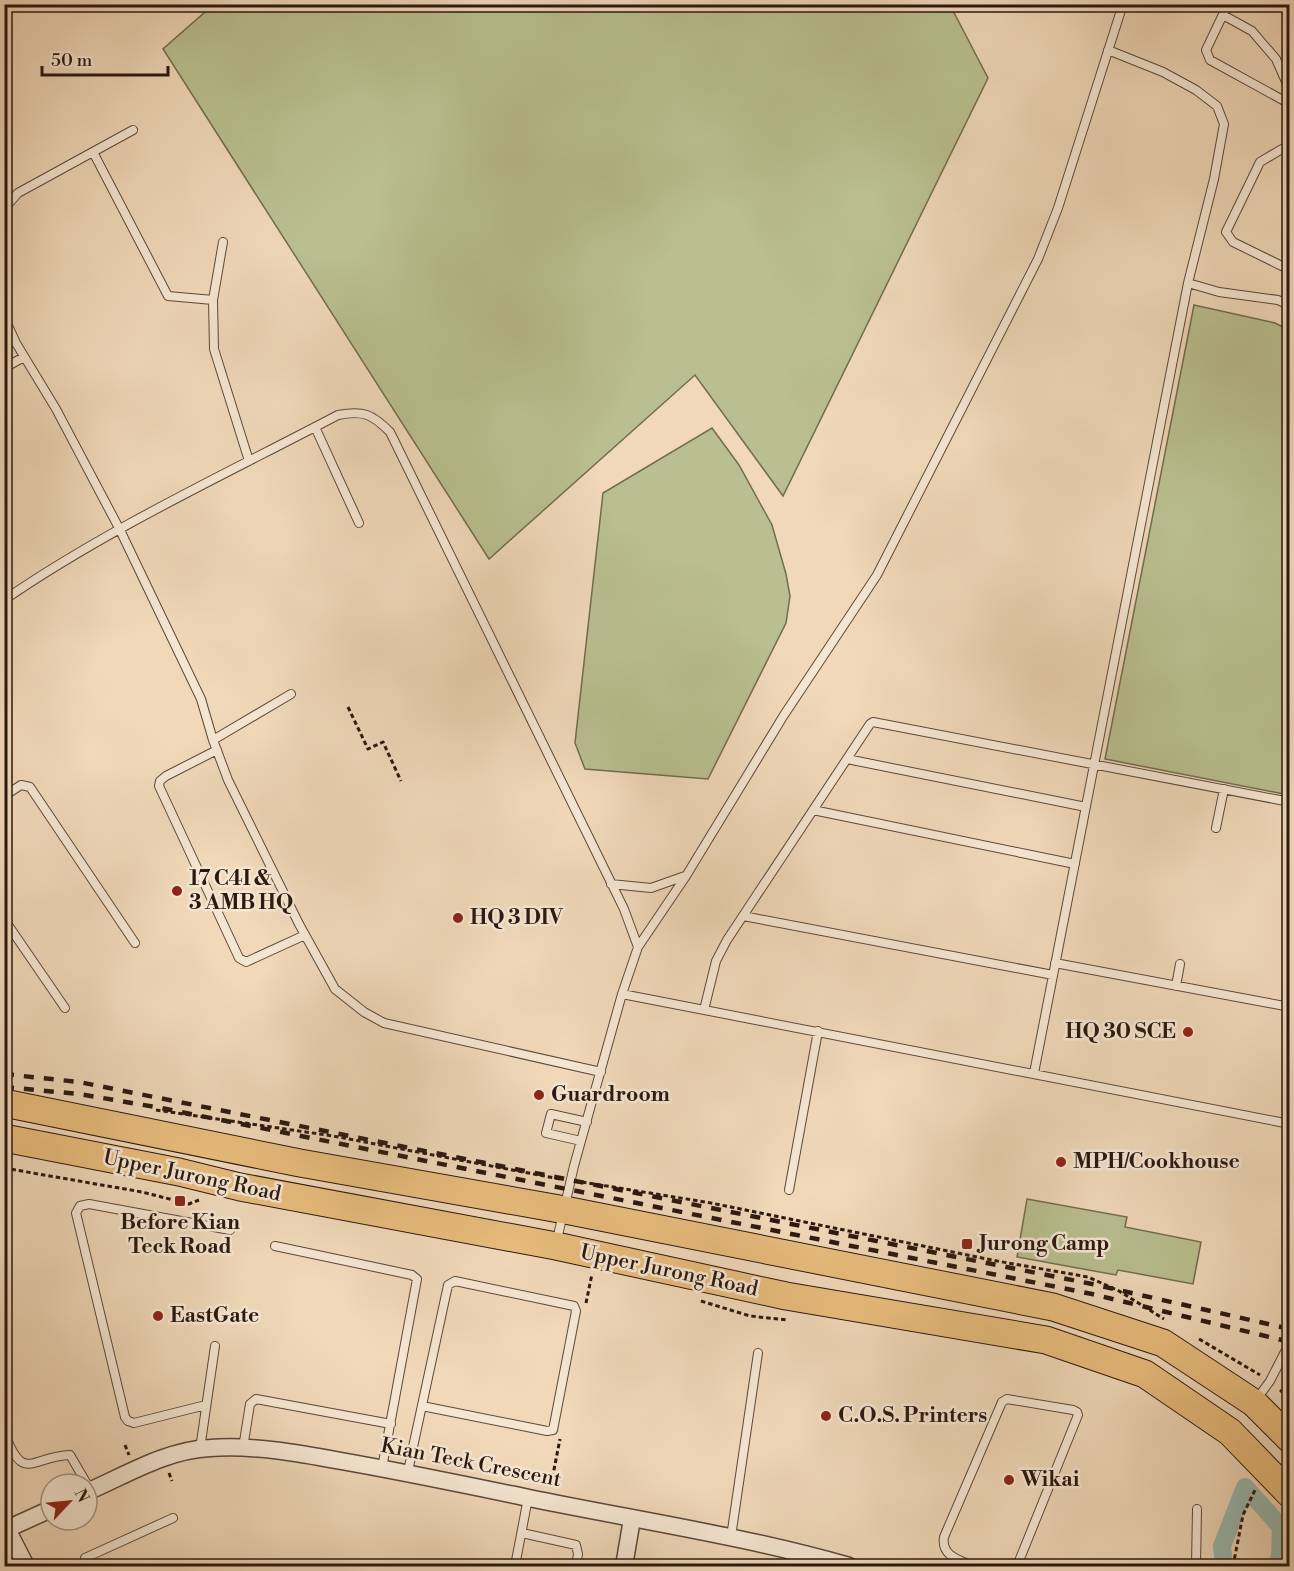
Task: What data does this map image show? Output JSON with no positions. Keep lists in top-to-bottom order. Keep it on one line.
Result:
{"streets":{"main road":["Upper Jurong Road"],"street":["Kian Teck Crescent"]},"places":{"other":["17 C4I & 3 AMB HQ","HQ 3 DIV","HQ 30 SCE","Guardroom","MPH/Cookhouse","EastGate","C.O.S. Printers","Wikai"],"transit":["Before Kian Teck Road","Jurong Camp"]},"scale_bar":"50 m","north":"top right"}
